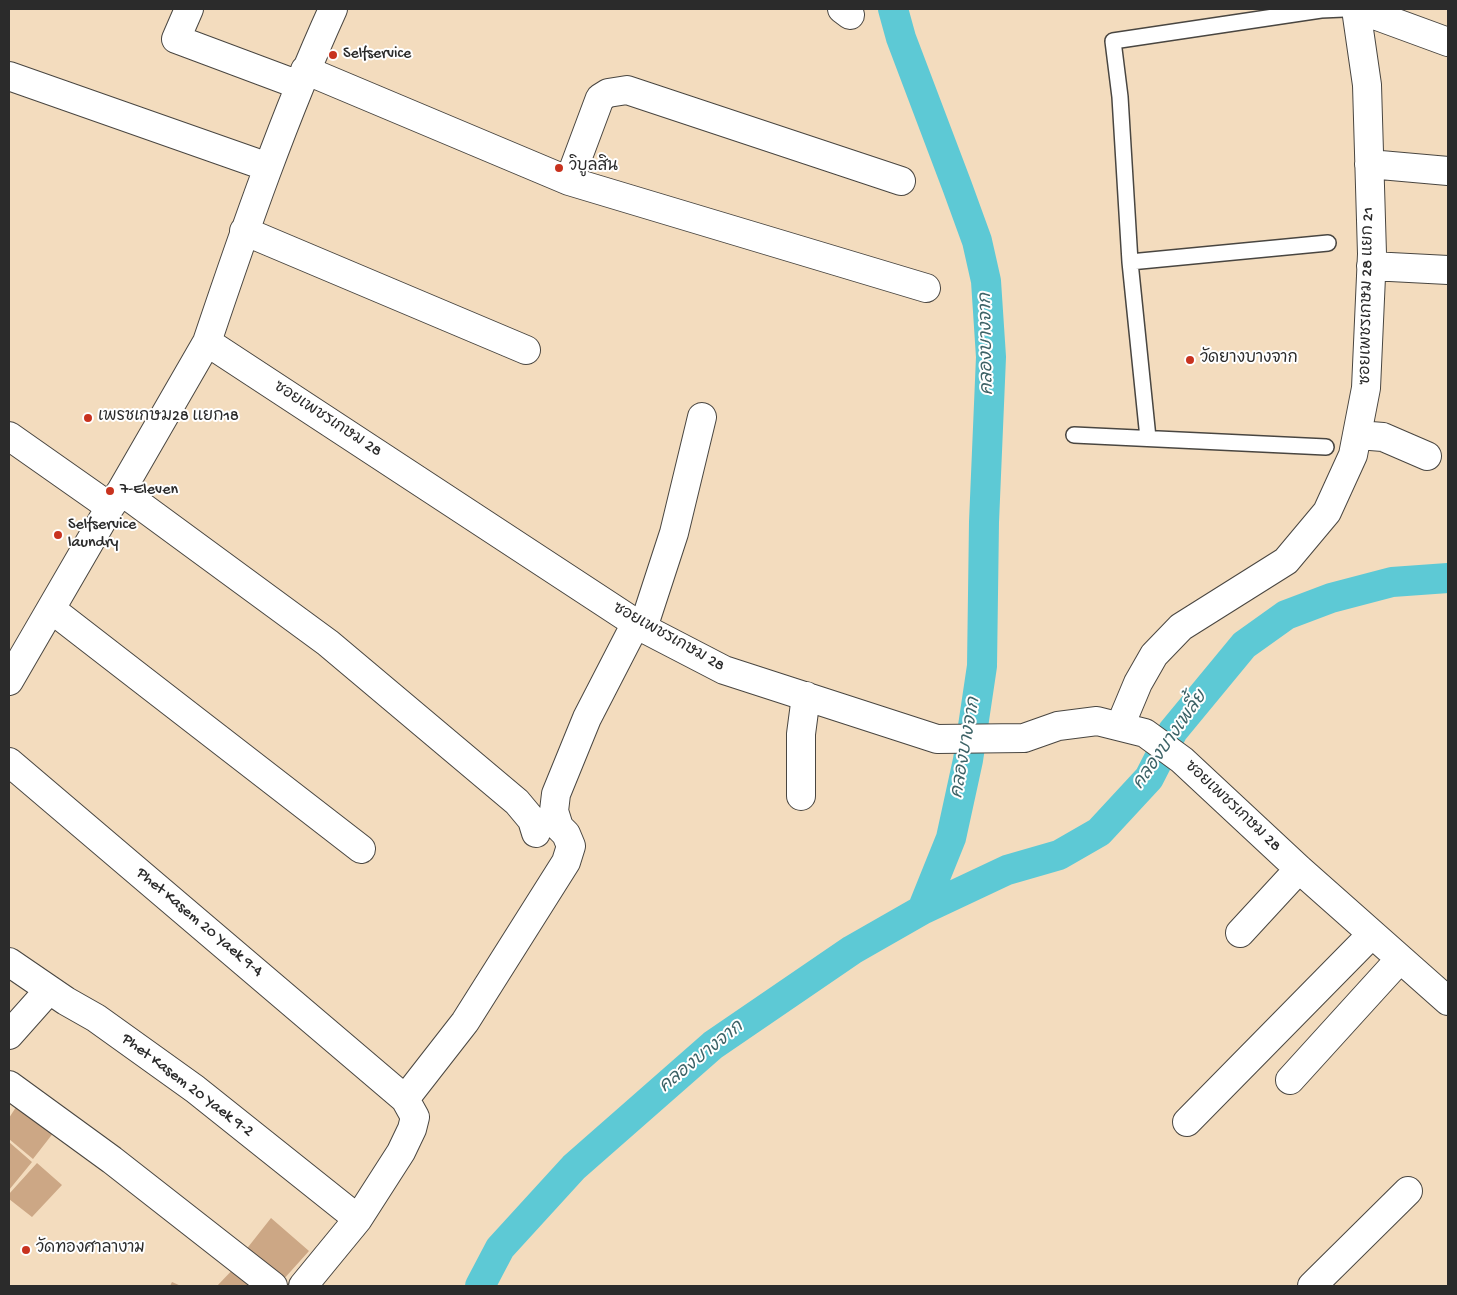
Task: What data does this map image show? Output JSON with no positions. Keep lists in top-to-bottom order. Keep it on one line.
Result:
{"streets":{"street":["ซอยเพชรเกษม 28 แยก 21","ซอยเพชรเกษม 28","Phet Kasem 20 Yaek 9-4","Phet Kasem 20 Yaek 9-2"]},"crossings":[["ซอยเพชรเกษม 28 แยก 21","ซอยเพชรเกษม 28"]],"water":["คลองบางจาก","คลองบางเพลี้ย"],"places":["Selfservice","วิบูลสิน","วัดยางบางจาก","เพรชเกษม28 แยก18","7-Eleven","Selfservice laundry","วัดทองศาลางาม"]}
